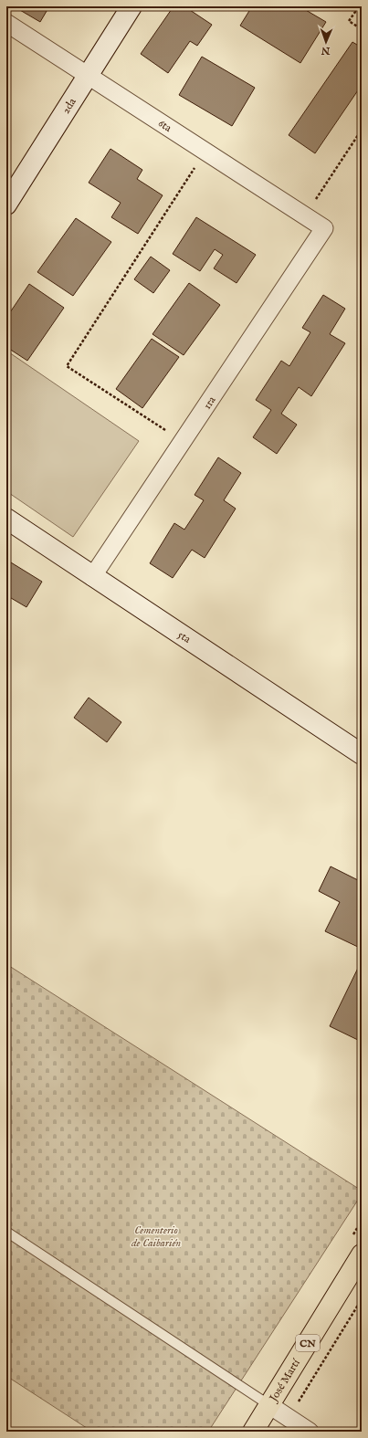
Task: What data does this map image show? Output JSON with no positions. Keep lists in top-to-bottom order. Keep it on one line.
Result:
{"streets":{"main road":["CN","José Martí"],"street":["2da","6ta","1ra","5ta"]},"crossings":[["2da","6ta"],["6ta","1ra"],["1ra","5ta"]],"parks":["Cementerio de Caibarién"],"north":"bottom"}
